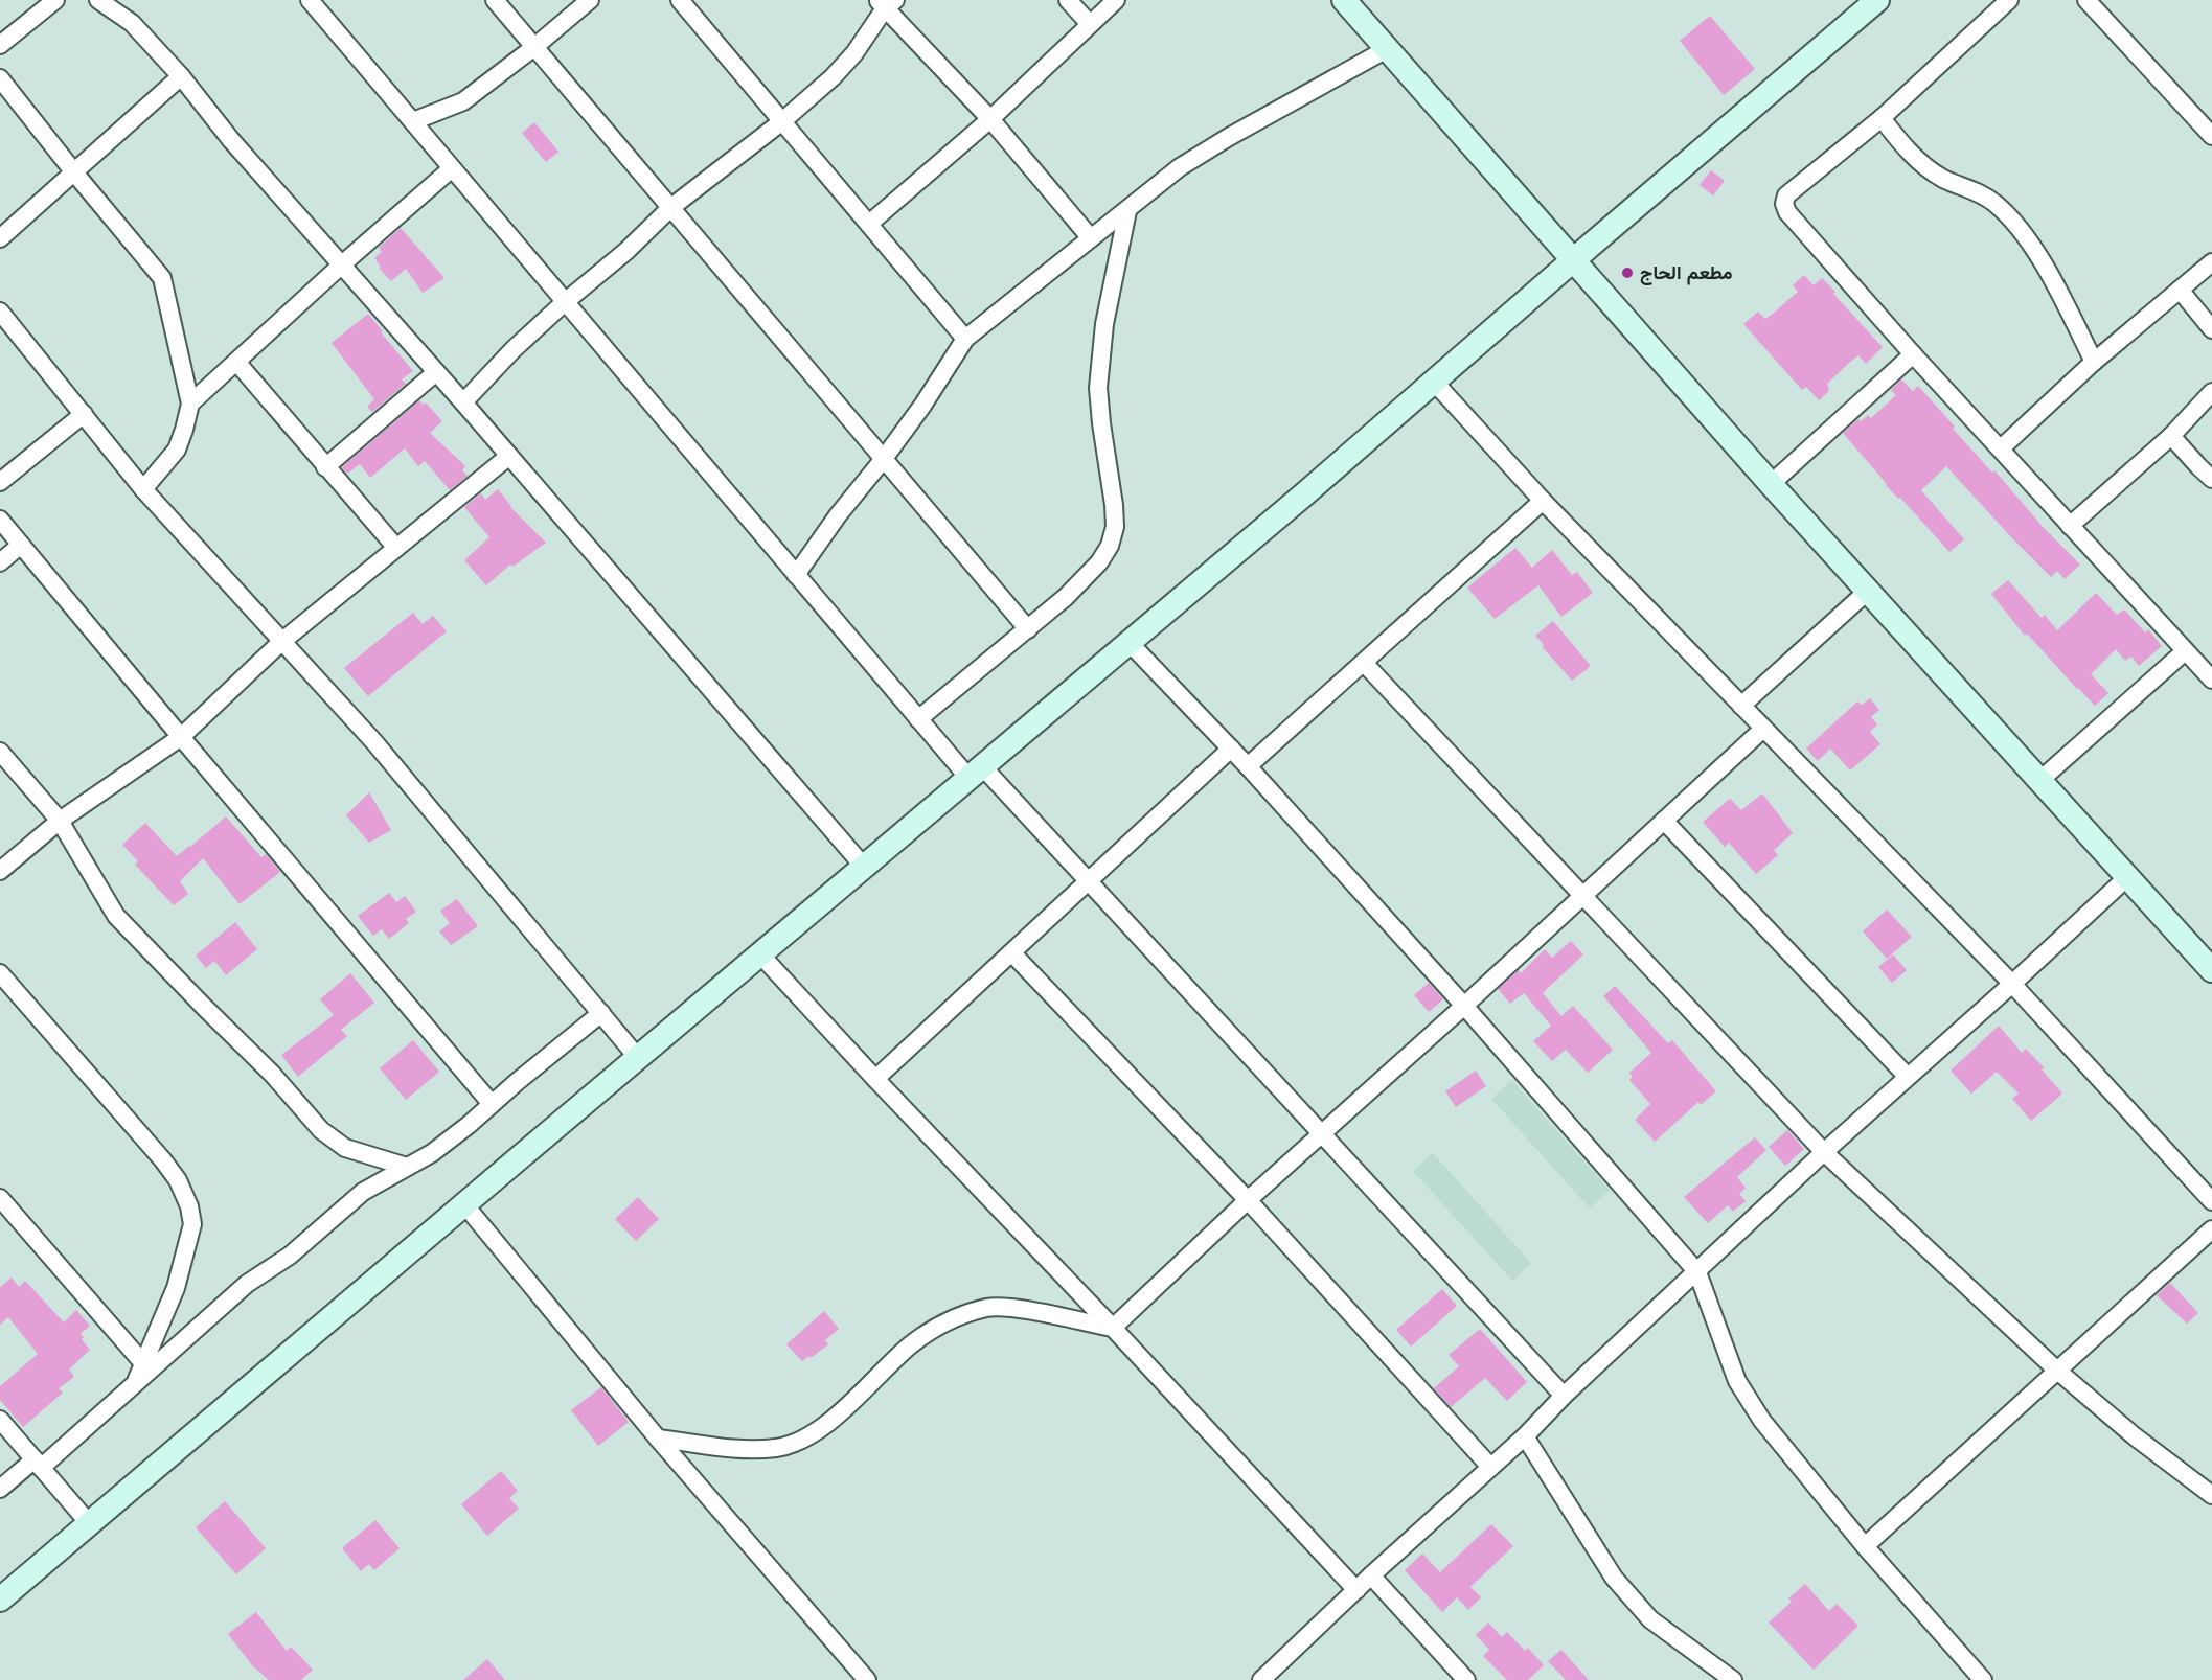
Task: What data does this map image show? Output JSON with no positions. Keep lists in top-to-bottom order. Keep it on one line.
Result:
{"places":["مطعم الحاج"]}
